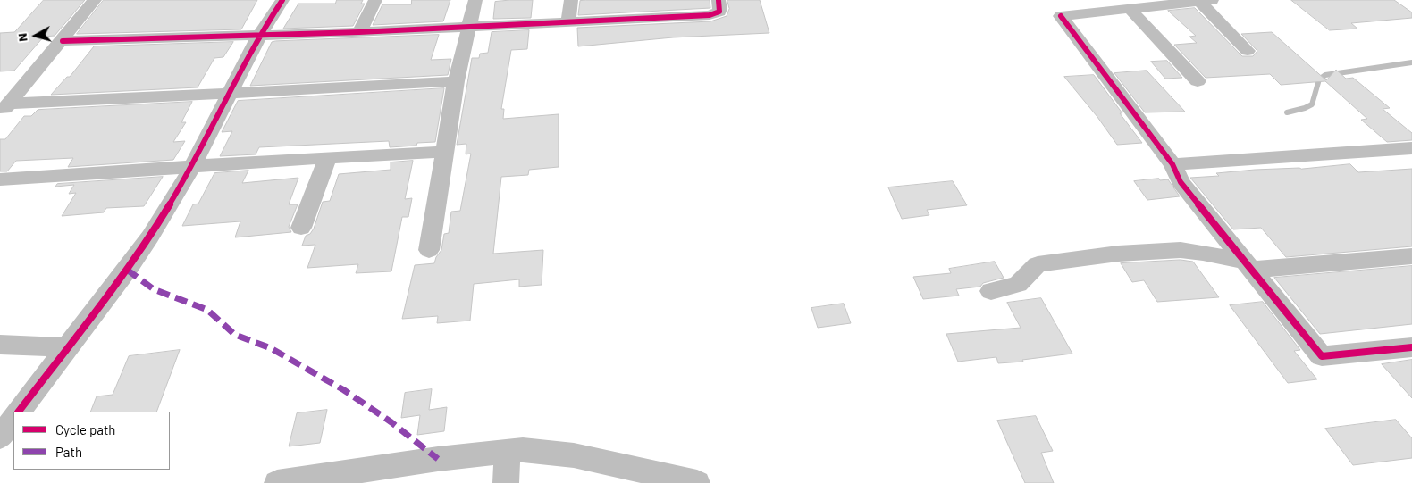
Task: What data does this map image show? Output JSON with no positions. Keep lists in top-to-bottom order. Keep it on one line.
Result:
{"legend":["Cycle path","Path"],"north":"left"}
